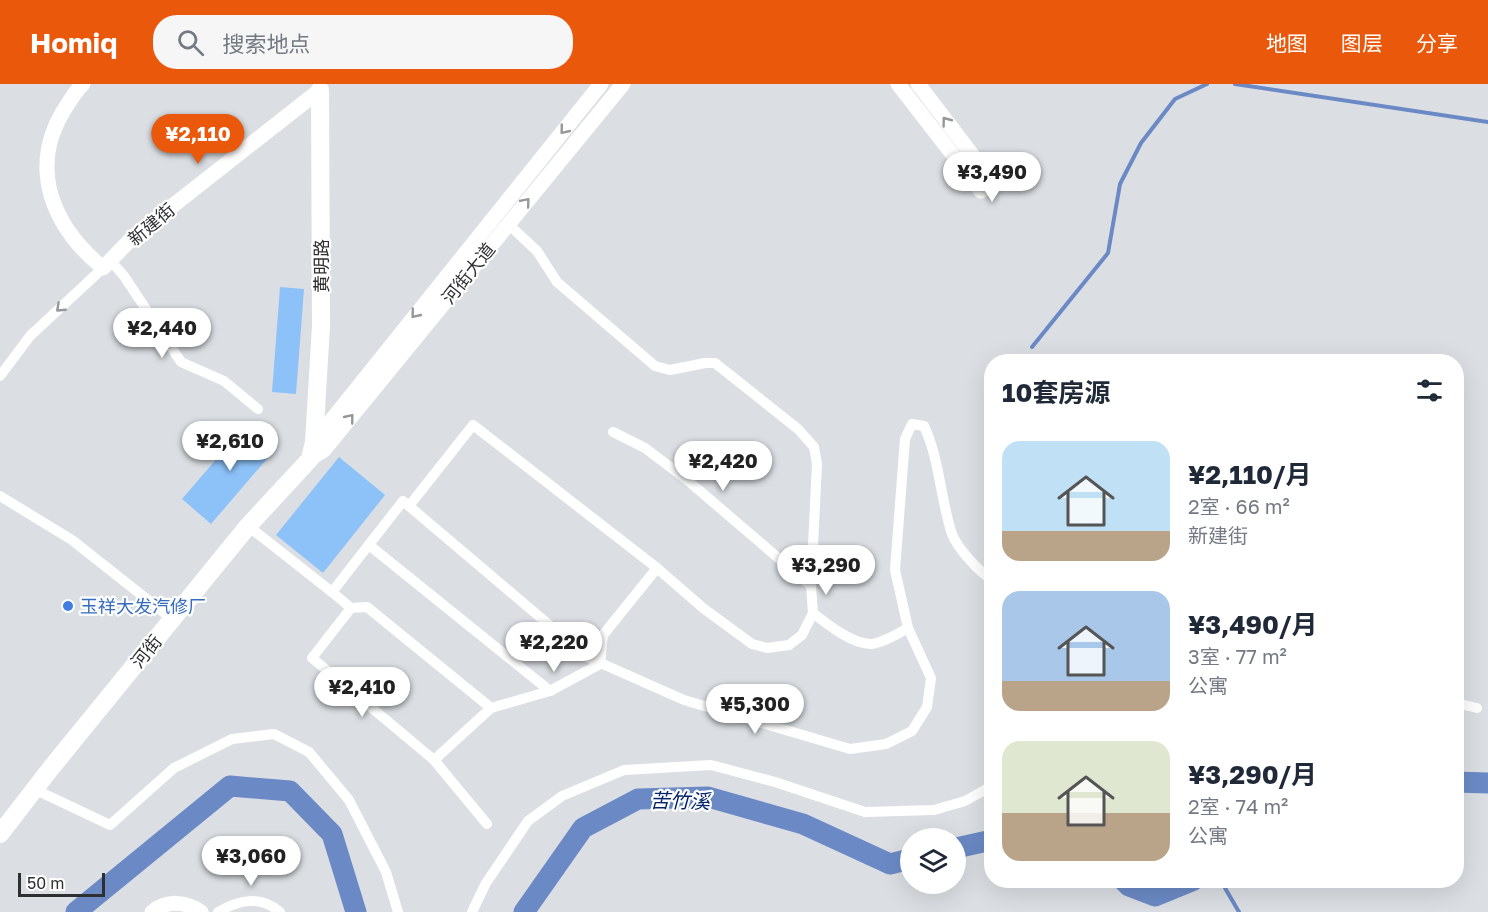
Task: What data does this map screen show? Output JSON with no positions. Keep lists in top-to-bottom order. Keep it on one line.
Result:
{"streets":{"highway":["黄明路","河街"],"main road":["新建街","河街大道"]},"crossings":[["新建街","黄明路"],["黄明路","河街大道"],["黄明路","河街"],["河街大道","河街"]],"one_way":["新建街"],"water":["苦竹溪"],"places":["玉祥大发汽修厂"],"scale_bar":"50 m","page":{"header":"Homiq","search":"搜索地点","nav":["地图","图层","分享"],"price":["¥2,110","¥3,490","¥2,440","¥2,610","¥2,420","¥3,290","¥2,220","¥2,410","¥5,300","¥3,060"],"heading":"10套房源","list":[{"name":"¥2,110/月","note":"2室 · 66 m² · 新建街"},{"name":"¥3,490/月","note":"3室 · 77 m² · 公寓"},{"name":"¥3,290/月","note":"2室 · 74 m² · 公寓"}],"scale":"50 m"}}
